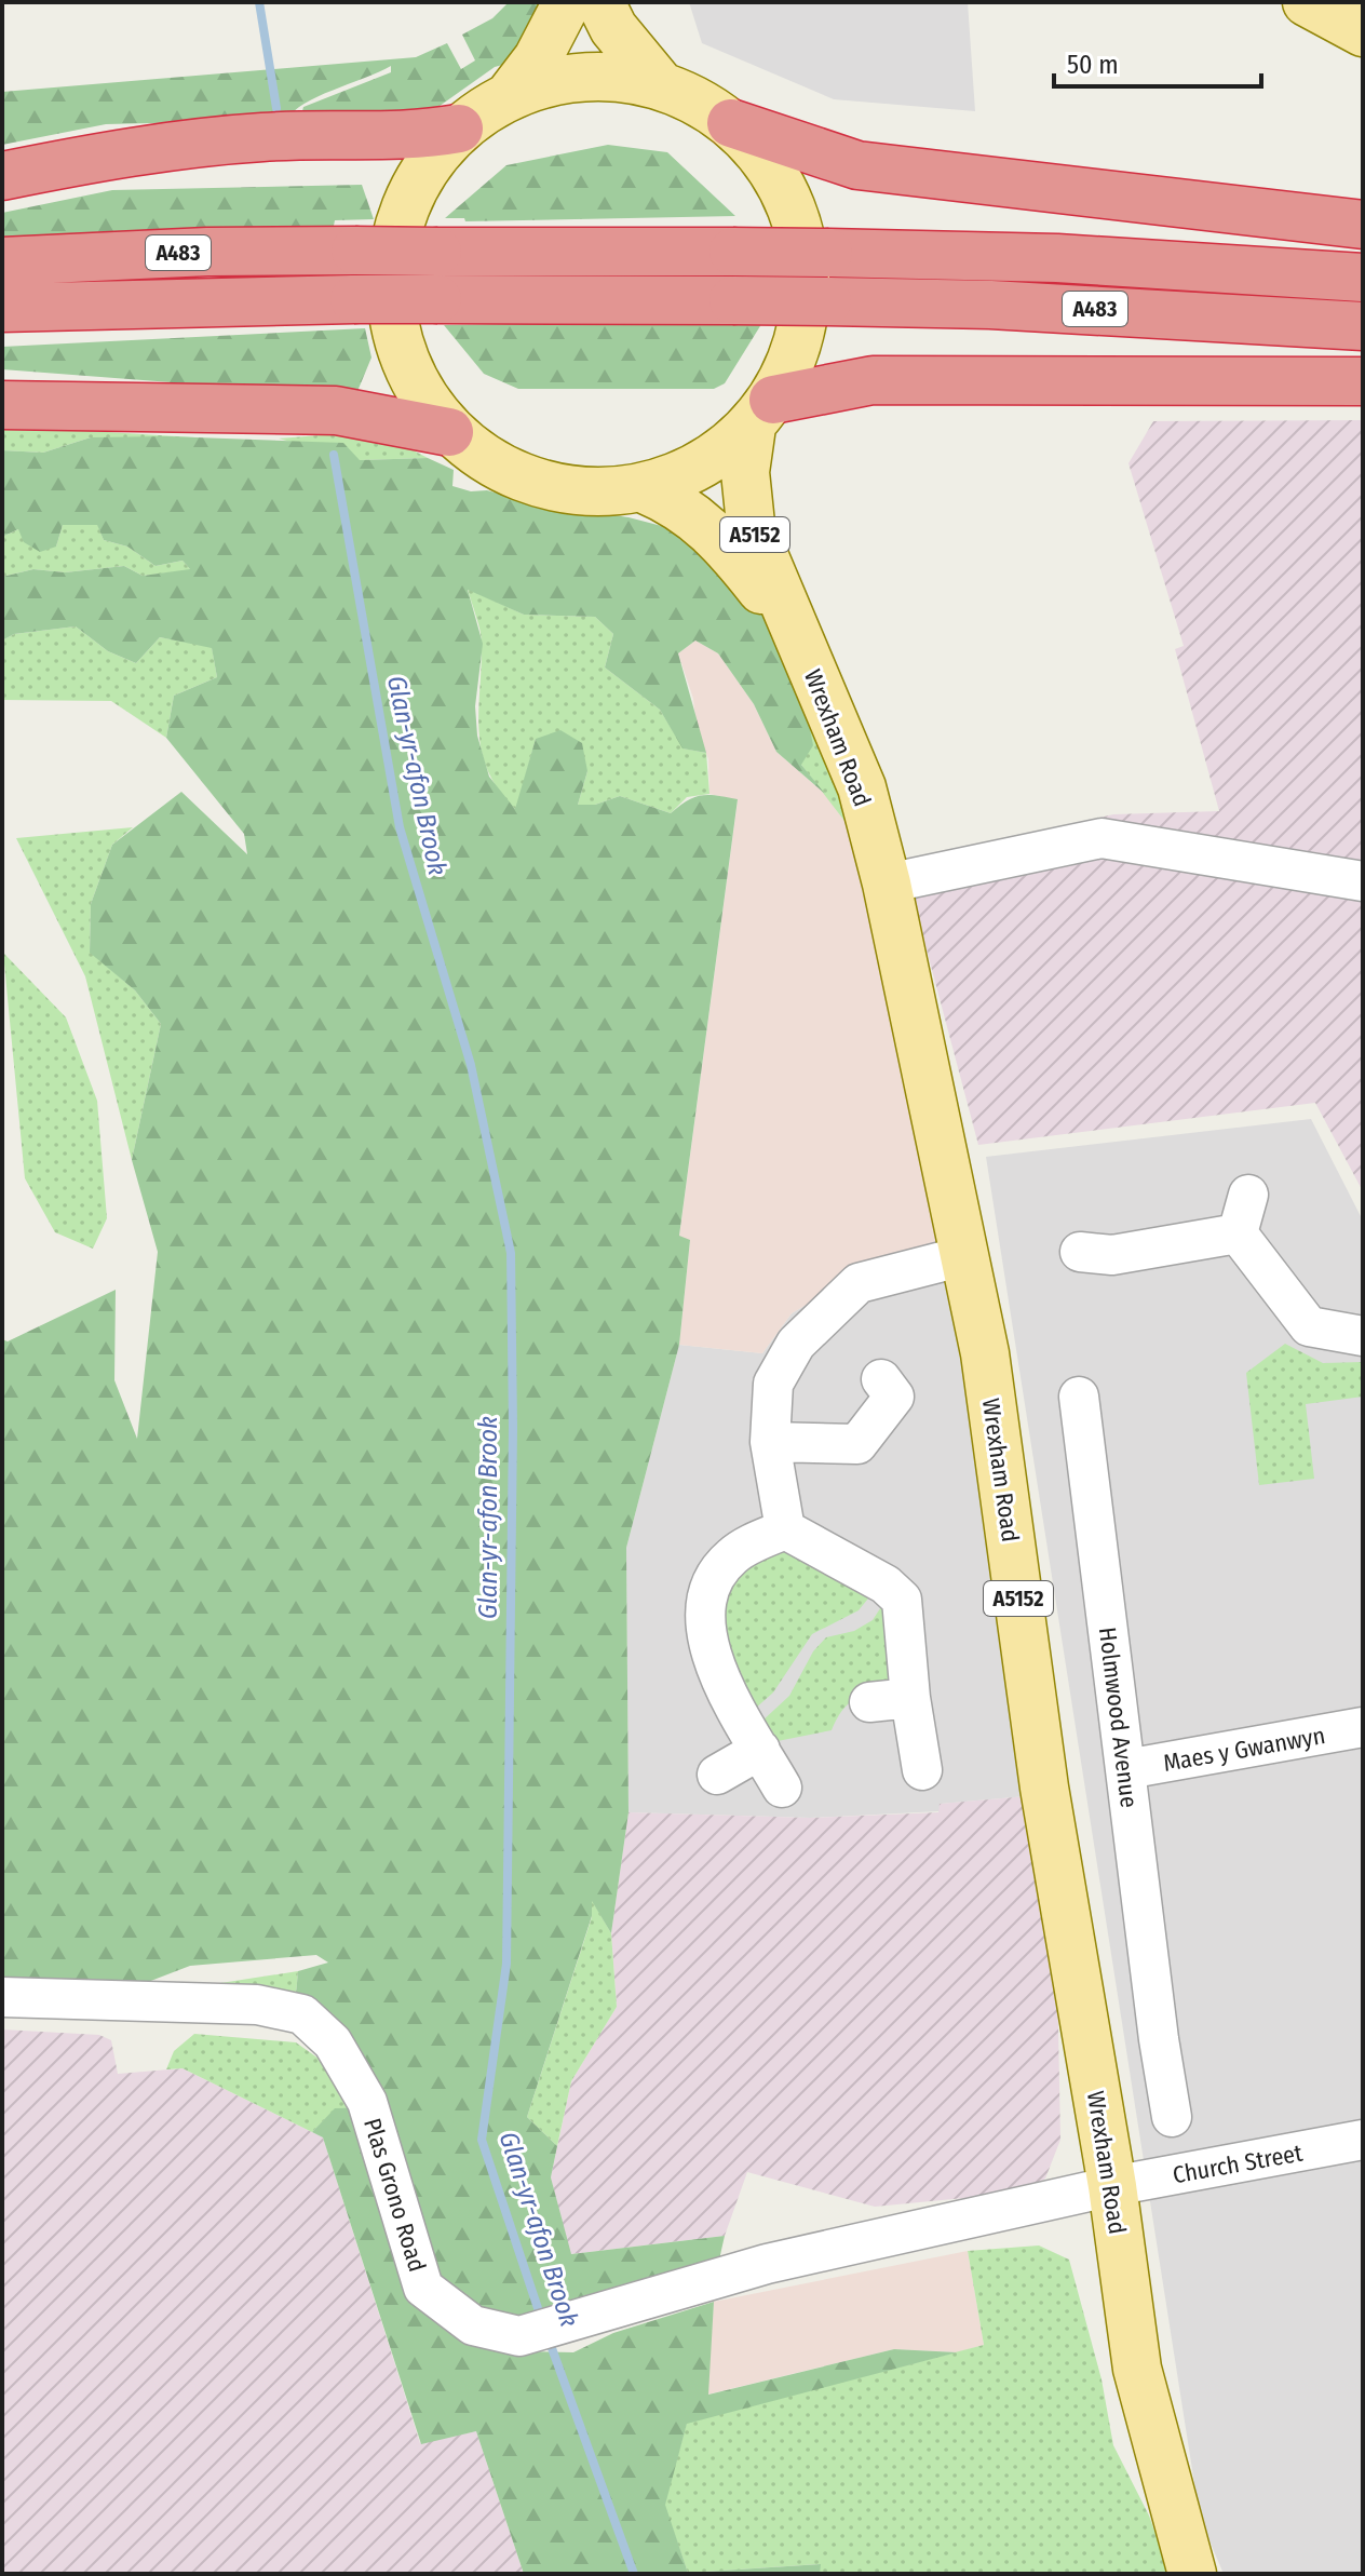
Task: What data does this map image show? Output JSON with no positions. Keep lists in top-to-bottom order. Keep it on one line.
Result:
{"streets":{"highway":["A483"],"main road":["A5152","Wrexham Road"],"street":["Holmwood Avenue","Maes y Gwanwyn","Church Street","Plas Grono Road"]},"crossings":[["Wrexham Road","Church Street"],["Wrexham Road","Plas Grono Road"],["Holmwood Avenue","Maes y Gwanwyn"],["Church Street","Plas Grono Road"]],"water":["Glan-yr-afon Brook"],"scale_bar":"50 m"}
